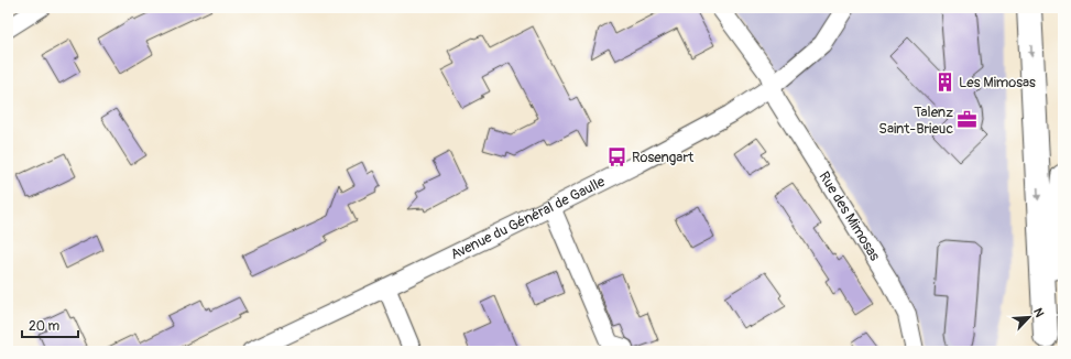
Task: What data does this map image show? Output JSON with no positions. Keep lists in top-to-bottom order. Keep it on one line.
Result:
{"streets":{"street":["Rue des Mimosas","Avenue du Général de Gaulle"]},"crossings":[["Rue des Mimosas","Avenue du Général de Gaulle"]],"places":{"building":["Les Mimosas"],"office":["Talenz Saint-Brieuc"],"bus stop":["Rosengart"]},"scale_bar":"20 m","north":"top right"}
